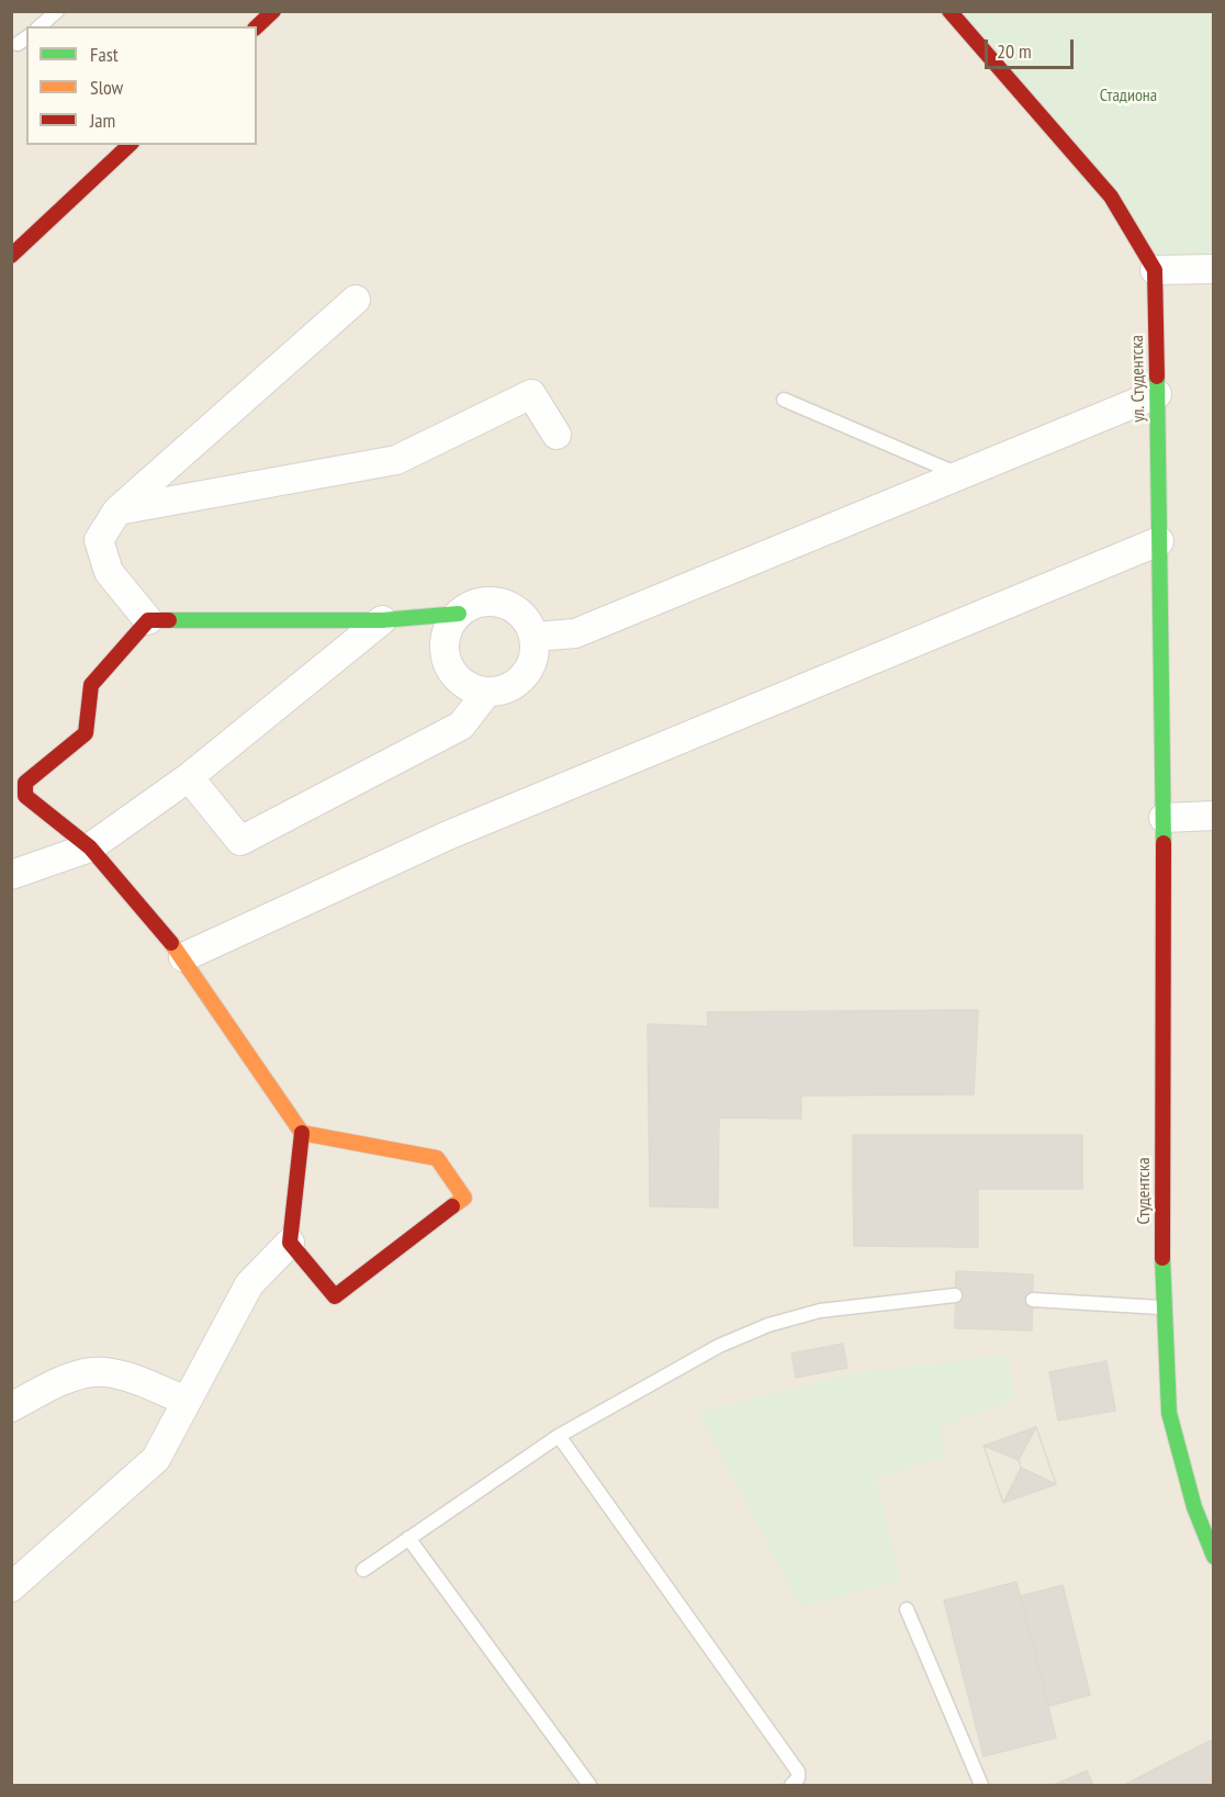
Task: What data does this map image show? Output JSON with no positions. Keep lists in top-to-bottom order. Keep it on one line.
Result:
{"streets":{"street":["ул. Студентска","Студентска"]},"crossings":[["ул. Студентска","Студентска"]],"parks":["Стадиона"],"legend":["Fast","Slow","Jam"],"scale_bar":"20 m"}
